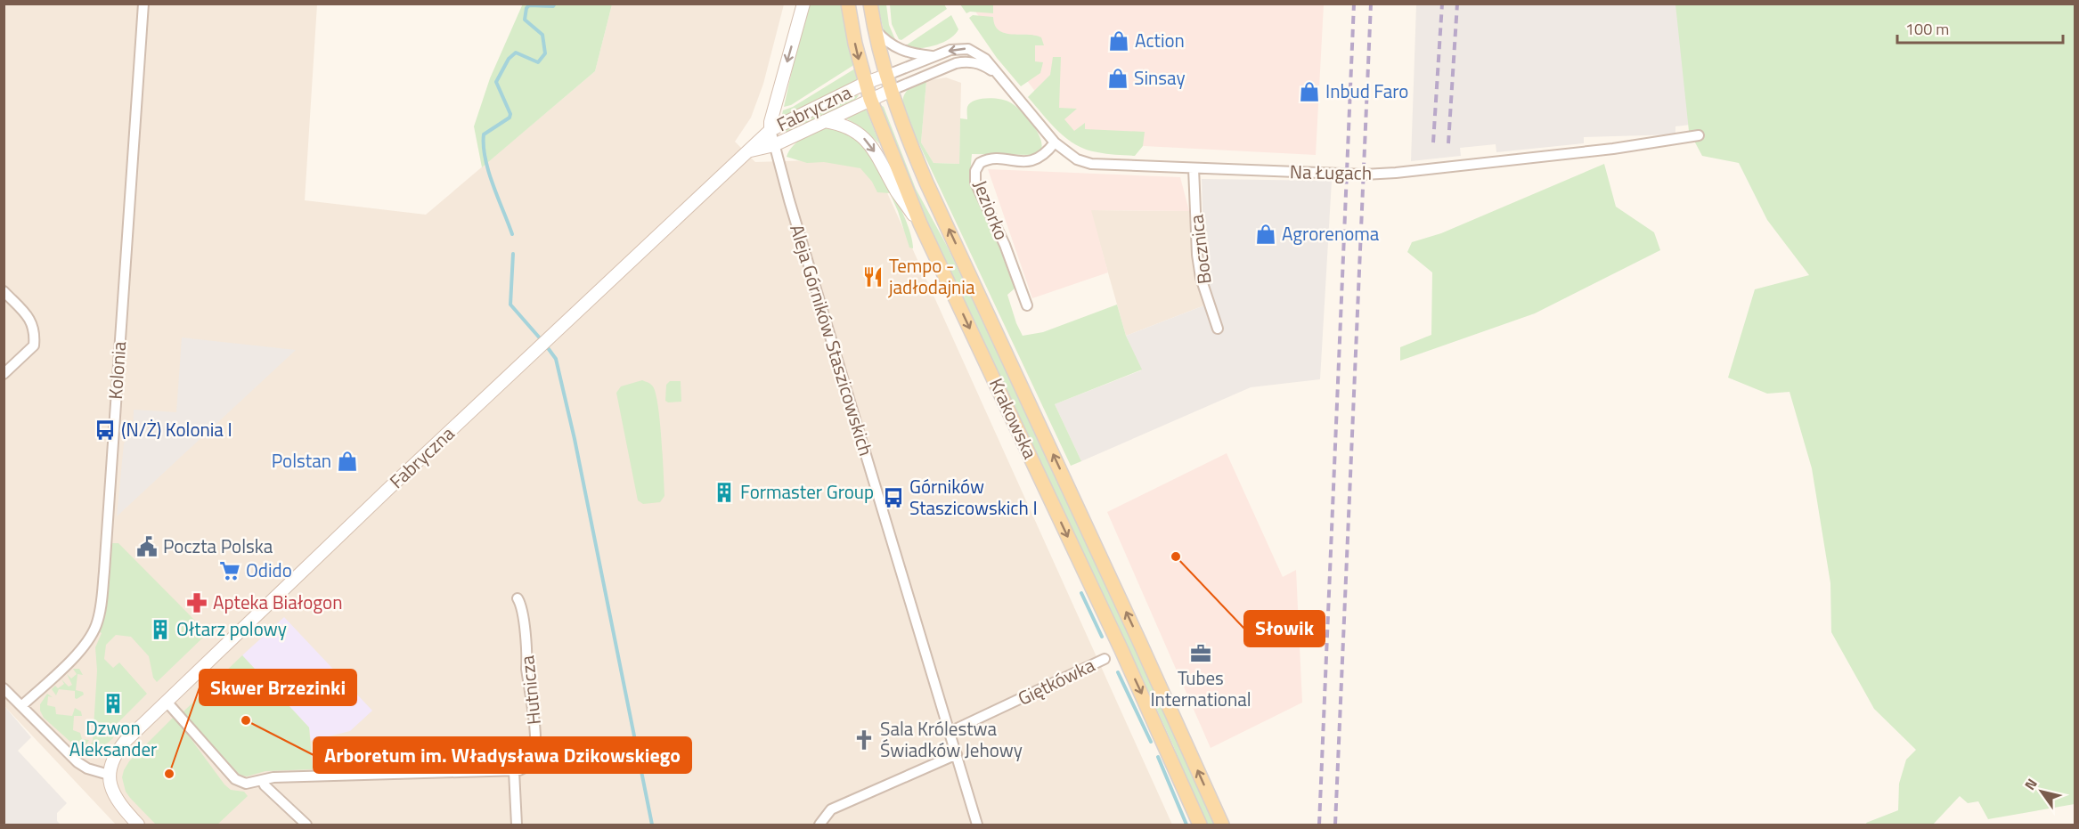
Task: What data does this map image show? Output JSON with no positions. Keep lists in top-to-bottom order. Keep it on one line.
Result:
{"streets":{"main road":["Fabryczna","Krakowska"],"street":["Na Ługach","Jeziorko","Bocznica","Aleja Górników Staszicowskich","Kolonia","Giętkówka","Hutnicza"]},"crossings":[["Fabryczna","Na Ługach"],["Fabryczna","Aleja Górników Staszicowskich"],["Fabryczna","Krakowska"],["Na Ługach","Jeziorko"],["Na Ługach","Bocznica"],["Na Ługach","Krakowska"],["Aleja Górników Staszicowskich","Giętkówka"]],"places":{"shop":["Action","Sinsay","Inbud Faro","Agrorenoma","Polstan"],"restaurant":["Tempo - jadłodajnia"],"bus stop":["(N/Ż) Kolonia I","Górników Staszicowskich I"],"building":["Formaster Group","Ołtarz polowy","Dzwon Aleksander"],"public building":["Poczta Polska"],"other":["Słowik","Arboretum im. Władysława Dzikowskiego","Skwer Brzezinki"],"supermarket":["Odido"],"pharmacy":["Apteka Białogon"],"office":["Tubes International"],"church":["Sala Królestwa Świadków Jehowy"]},"scale_bar":"100 m","north":"top left"}
